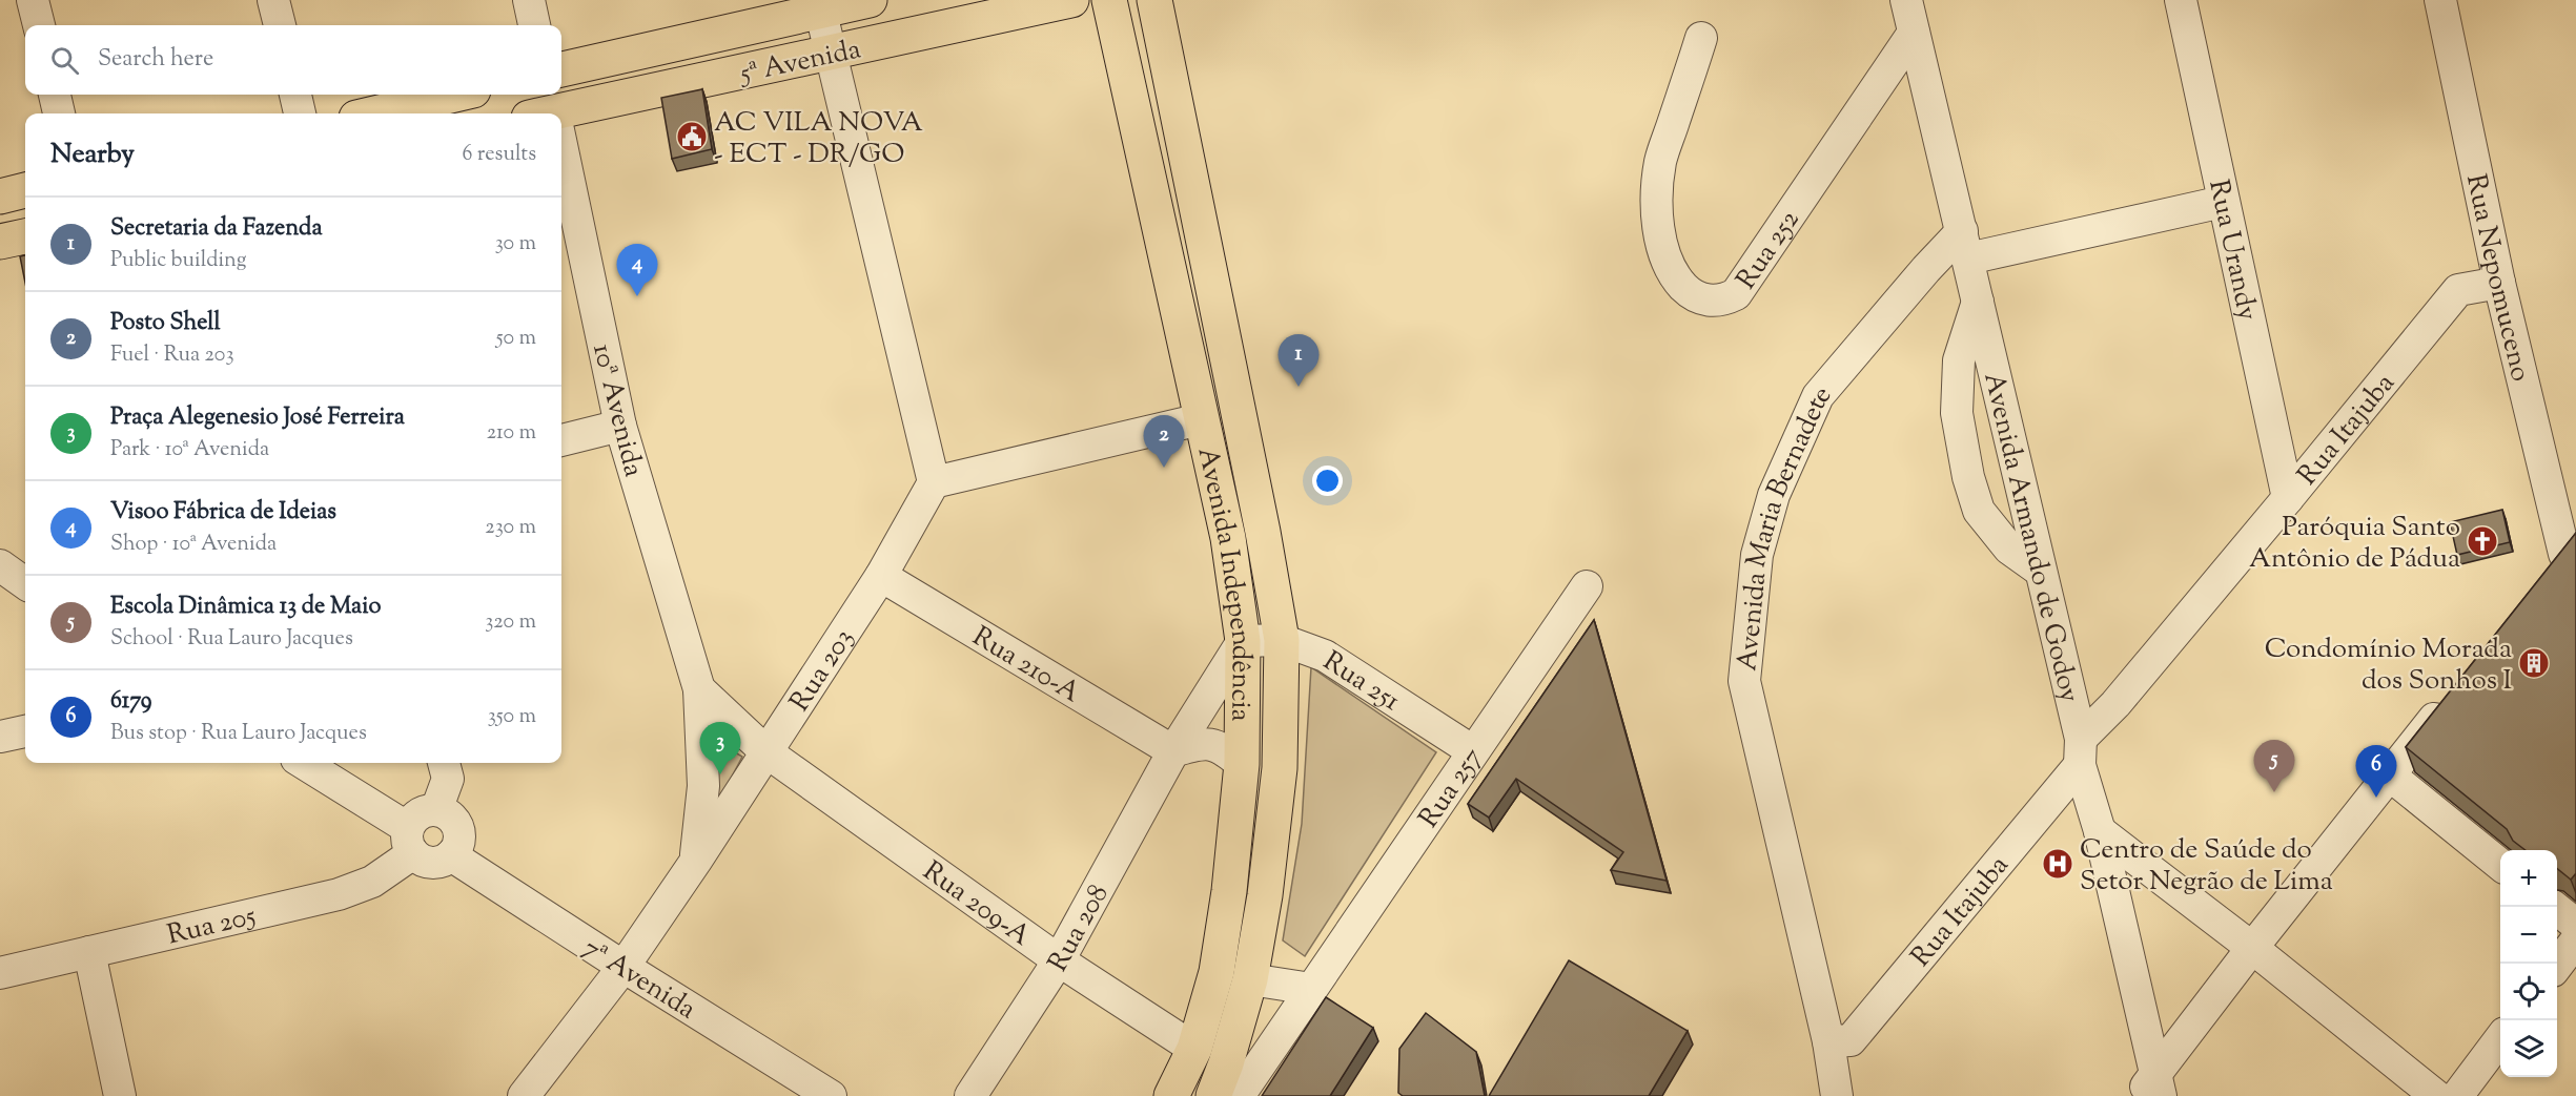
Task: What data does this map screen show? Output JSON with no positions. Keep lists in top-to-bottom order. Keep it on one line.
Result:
{"streets":{"main road":["5ª Avenida","Avenida Independência"],"street":["Rua 252","Rua Urandy","Rua Nepomuceno","10ª Avenida","Rua Itajuba","Avenida Maria Bernadete","Avenida Armando de Godoy","Rua 210-A","Rua 203","Rua 251","Rua 257","Rua 209-A","Rua 205","Rua 208","7ª Avenida"]},"crossings":[["Rua 252","Avenida Armando de Godoy"],["Rua Urandy","Rua Itajuba"],["Rua Nepomuceno","Rua Itajuba"],["10ª Avenida","Rua 203"],["Rua Itajuba","Avenida Maria Bernadete"],["Rua Itajuba","Avenida Armando de Godoy"],["Avenida Maria Bernadete","Avenida Armando de Godoy"],["Avenida Independência","Rua 251"],["Avenida Independência","Rua 209-A"],["Avenida Independência","Rua 208"],["Rua 210-A","Rua 203"],["Rua 210-A","Rua 208"],["Rua 203","Rua 209-A"],["Rua 203","7ª Avenida"],["Rua 251","Rua 257"],["Rua 251","Rua 208"],["Rua 209-A","Rua 208"],["Rua 205","7ª Avenida"]],"places":{"public building":["AC VILA NOVA - ECT - DR/GO"],"church":["Paróquia Santo Antônio de Pádua"],"building":["Condomínio Morada dos Sonhos I"],"hospital":["Centro de Saúde do Setor Negrão de Lima"]},"page":{"search":"Search here","heading":["Nearby","6 results"],"list":[{"mark":"1","name":"Secretaria da Fazenda","note":"Public building","value":"30 m"},{"mark":"2","name":"Posto Shell","note":"Fuel · Rua 203","value":"50 m"},{"mark":"3","name":"Praça Alegenesio José Ferreira","note":"Park · 10ª Avenida","value":"210 m"},{"mark":"4","name":"Visoo Fábrica de Ideias","note":"Shop · 10ª Avenida","value":"230 m"},{"mark":"5","name":"Escola Dinâmica 13 de Maio","note":"School · Rua Lauro Jacques","value":"320 m"},{"mark":"6","name":"6179","note":"Bus stop · Rua Lauro Jacques","value":"350 m"}],"pins":["4","1","2","3","5","6"],"map_buttons":["+","−"]}}
